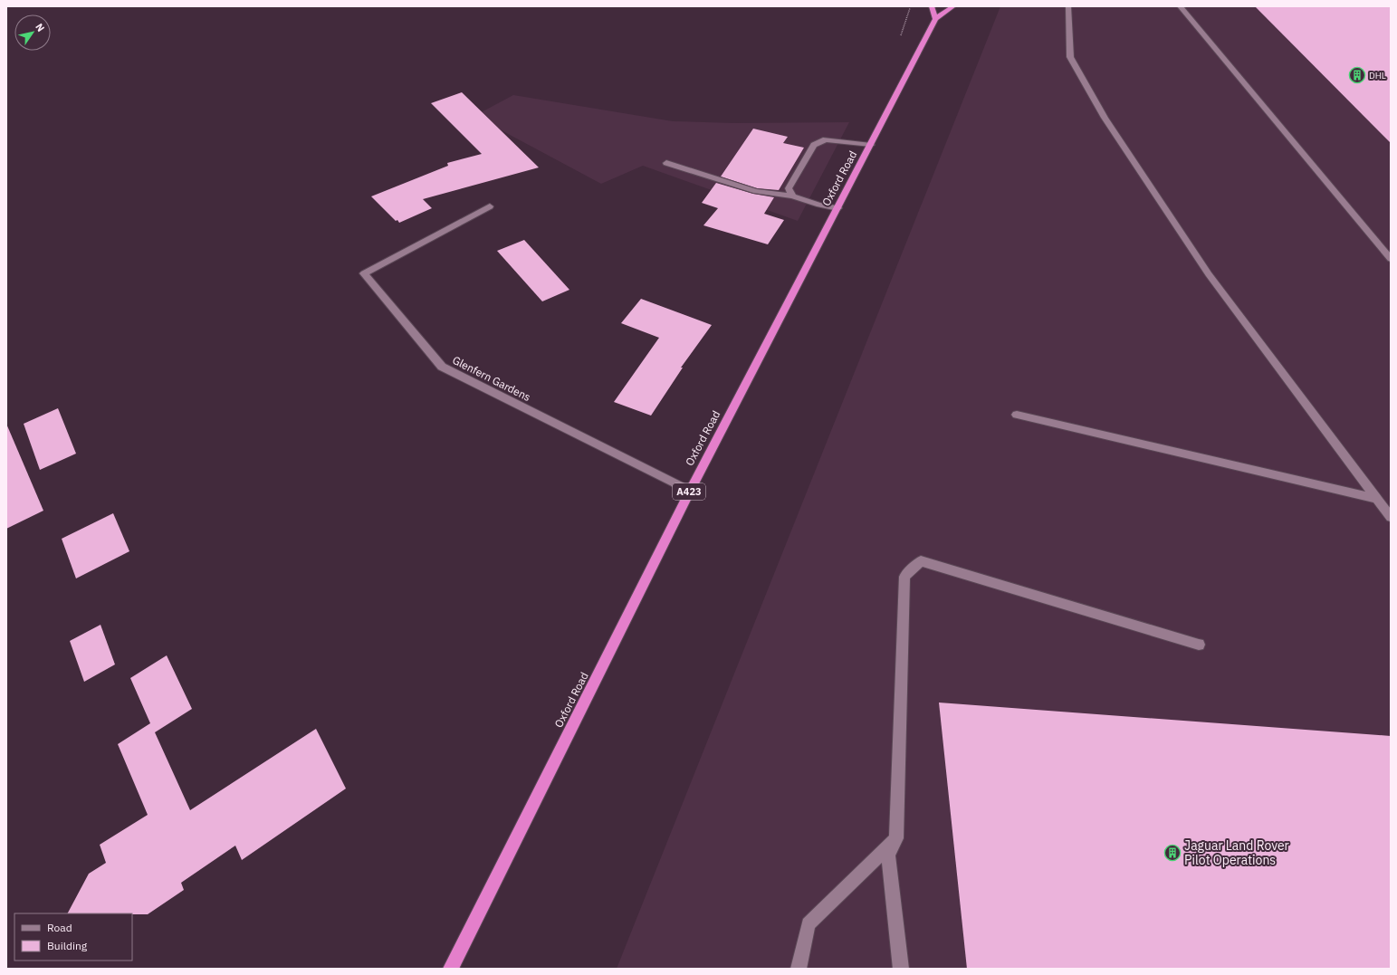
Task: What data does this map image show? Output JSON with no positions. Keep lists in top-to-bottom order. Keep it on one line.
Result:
{"streets":{"highway":["Oxford Road","A423"],"street":["Glenfern Gardens"]},"crossings":[["Oxford Road","Glenfern Gardens"]],"places":{"building":["DHL","Jaguar Land Rover Pilot Operations"]},"legend":["Road","Building"],"north":"top right"}
